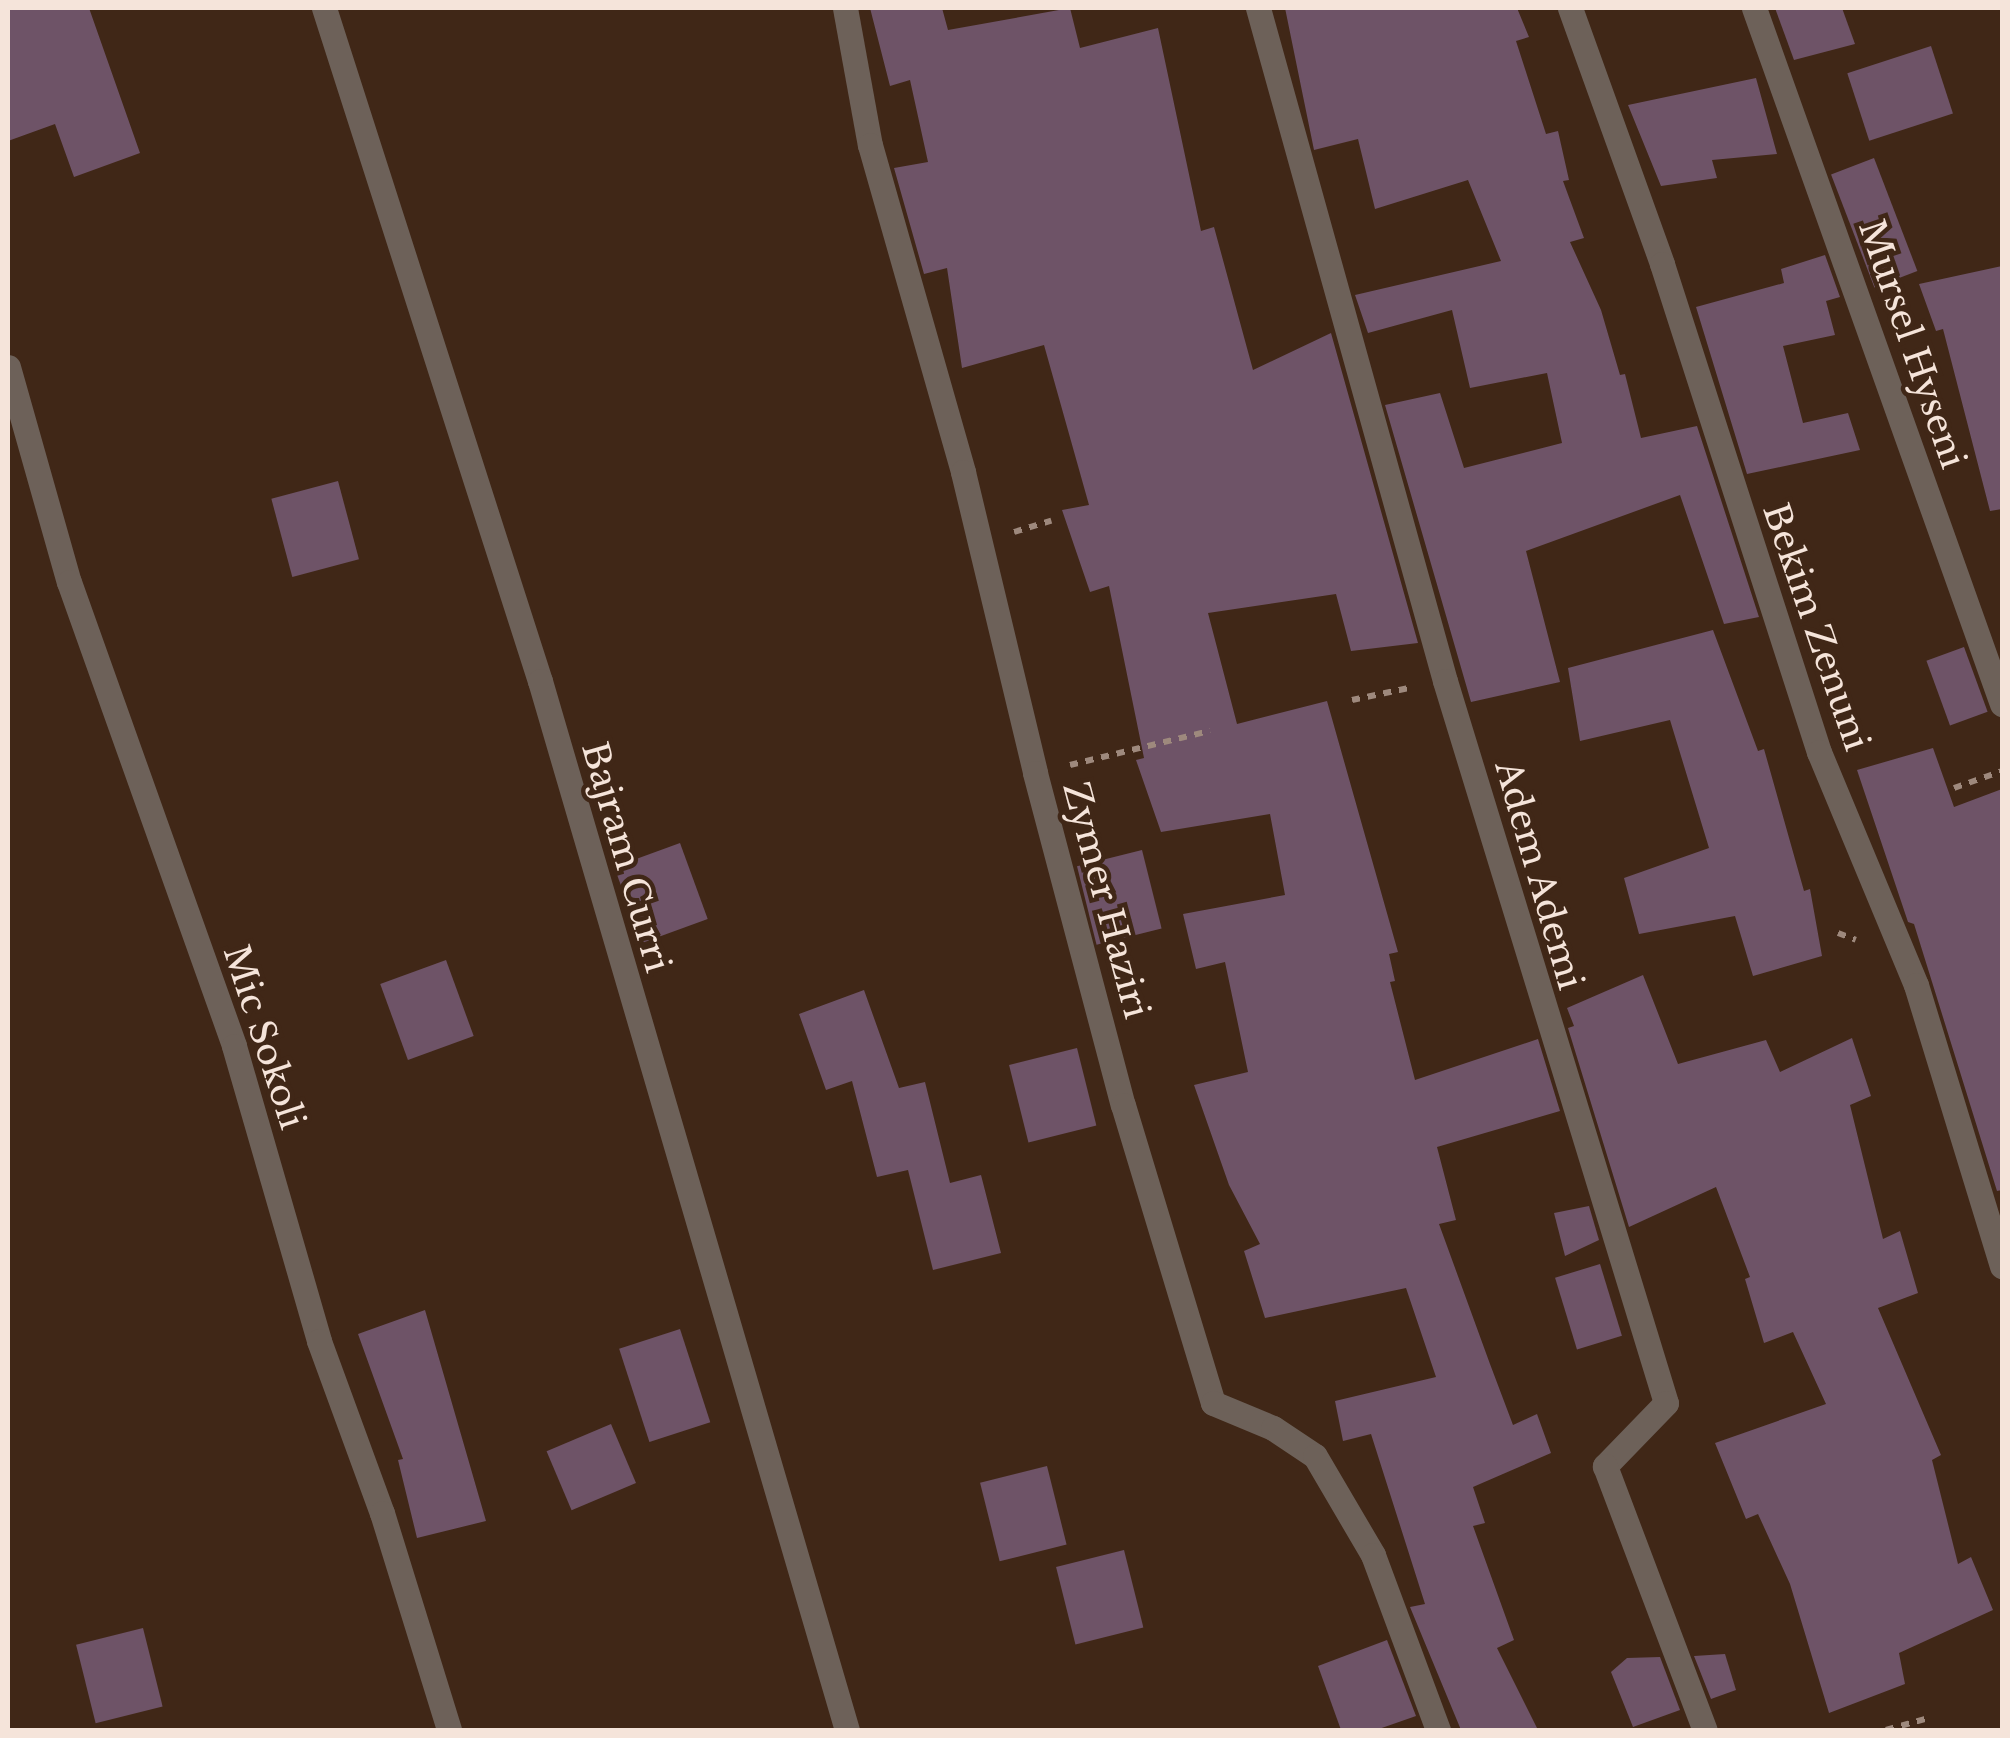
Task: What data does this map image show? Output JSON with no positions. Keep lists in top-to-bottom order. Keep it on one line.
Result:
{"streets":{"street":["Mursel Hyseni","Bekim Zenuni","Bajram Curri","Adem Ademi","Zymer Haziri","Mic Sokoli"]}}
